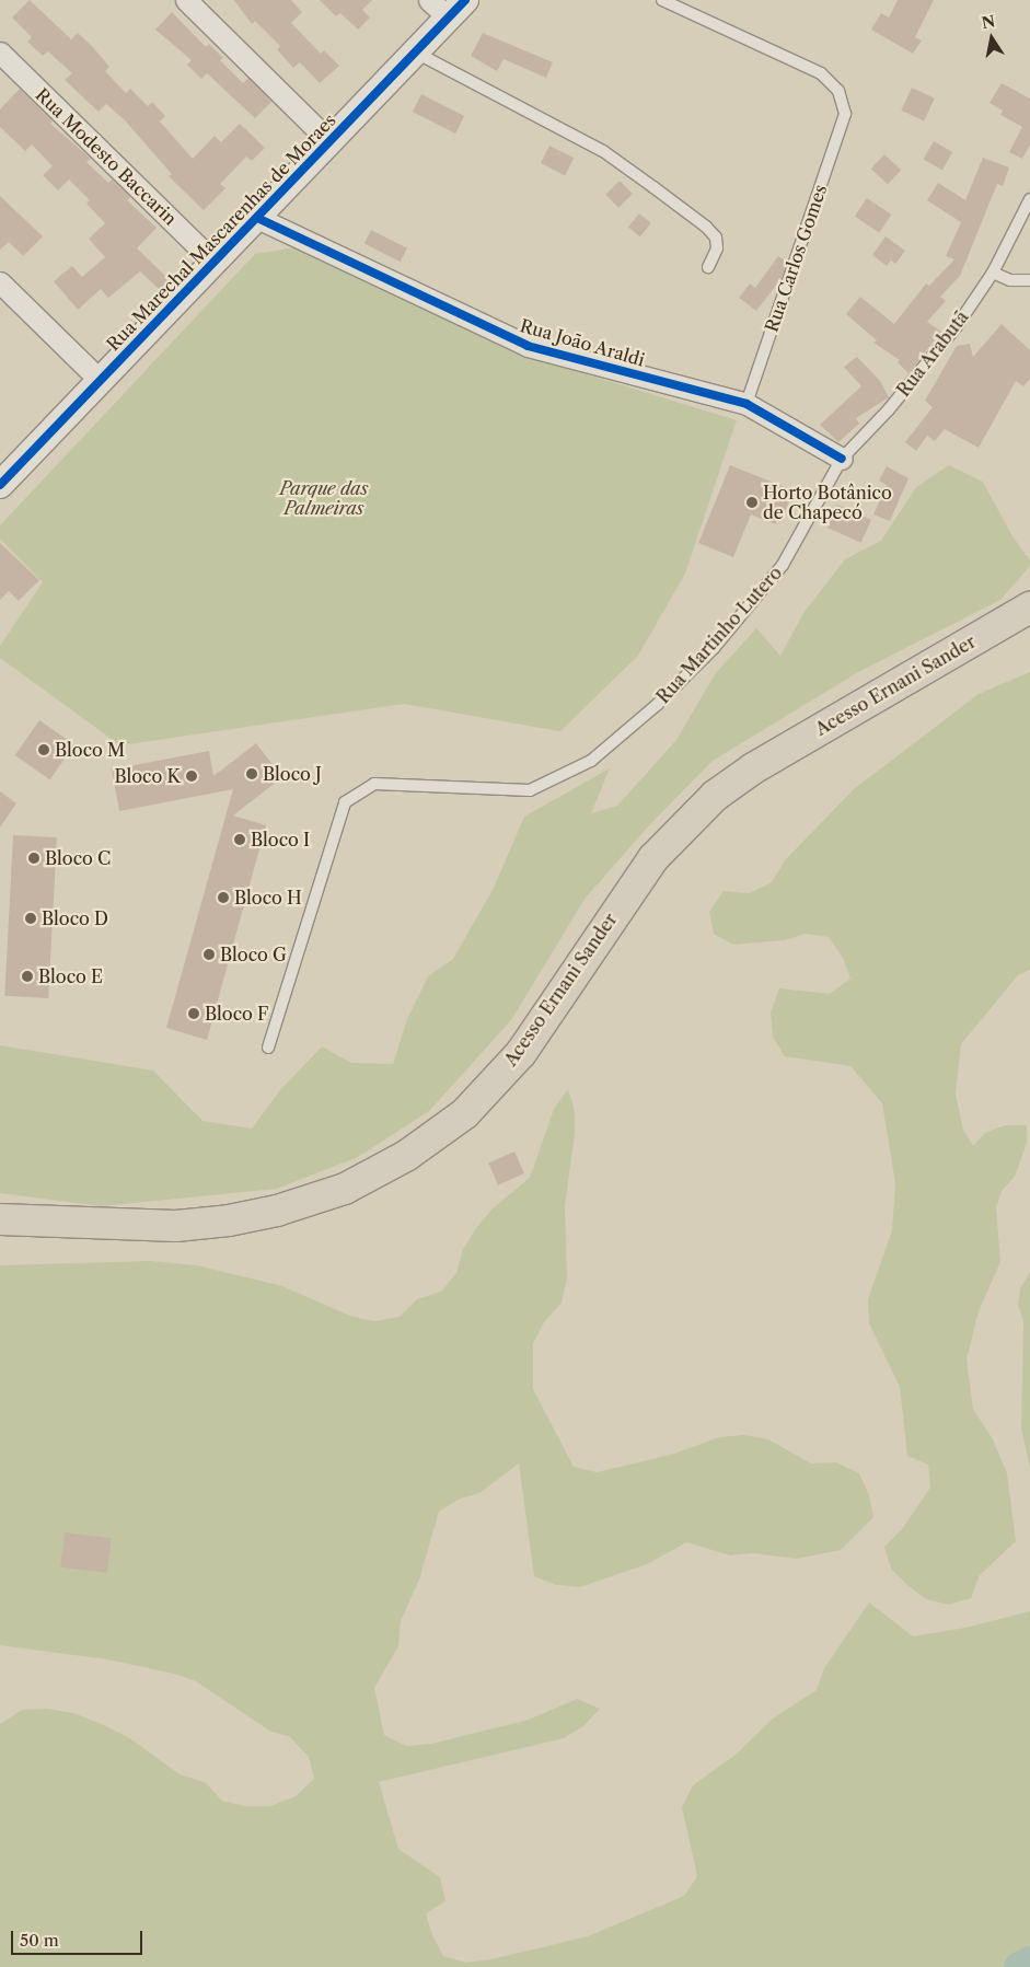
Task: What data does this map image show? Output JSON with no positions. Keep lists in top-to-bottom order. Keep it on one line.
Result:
{"streets":{"highway":["Acesso Ernani Sander"],"street":["Rua Modesto Baccarin","Rua Marechal Mascarenhas de Moraes","Rua João Araldi"],"lane":["Rua Carlos Gomes","Rua Arabutã","Rua Martinho Lutero"]},"crossings":[["Rua Modesto Baccarin","Rua Marechal Mascarenhas de Moraes"],["Rua Marechal Mascarenhas de Moraes","Rua João Araldi"],["Rua Carlos Gomes","Rua João Araldi"],["Rua João Araldi","Rua Arabutã"],["Rua João Araldi","Rua Martinho Lutero"],["Rua Arabutã","Rua Martinho Lutero"]],"parks":["Parque das Palmeiras"],"places":["Horto Botânico de Chapecó","Bloco M","Bloco J","Bloco K","Bloco I","Bloco C","Bloco H","Bloco D","Bloco G","Bloco E","Bloco F"],"scale_bar":"50 m","north":"top"}
